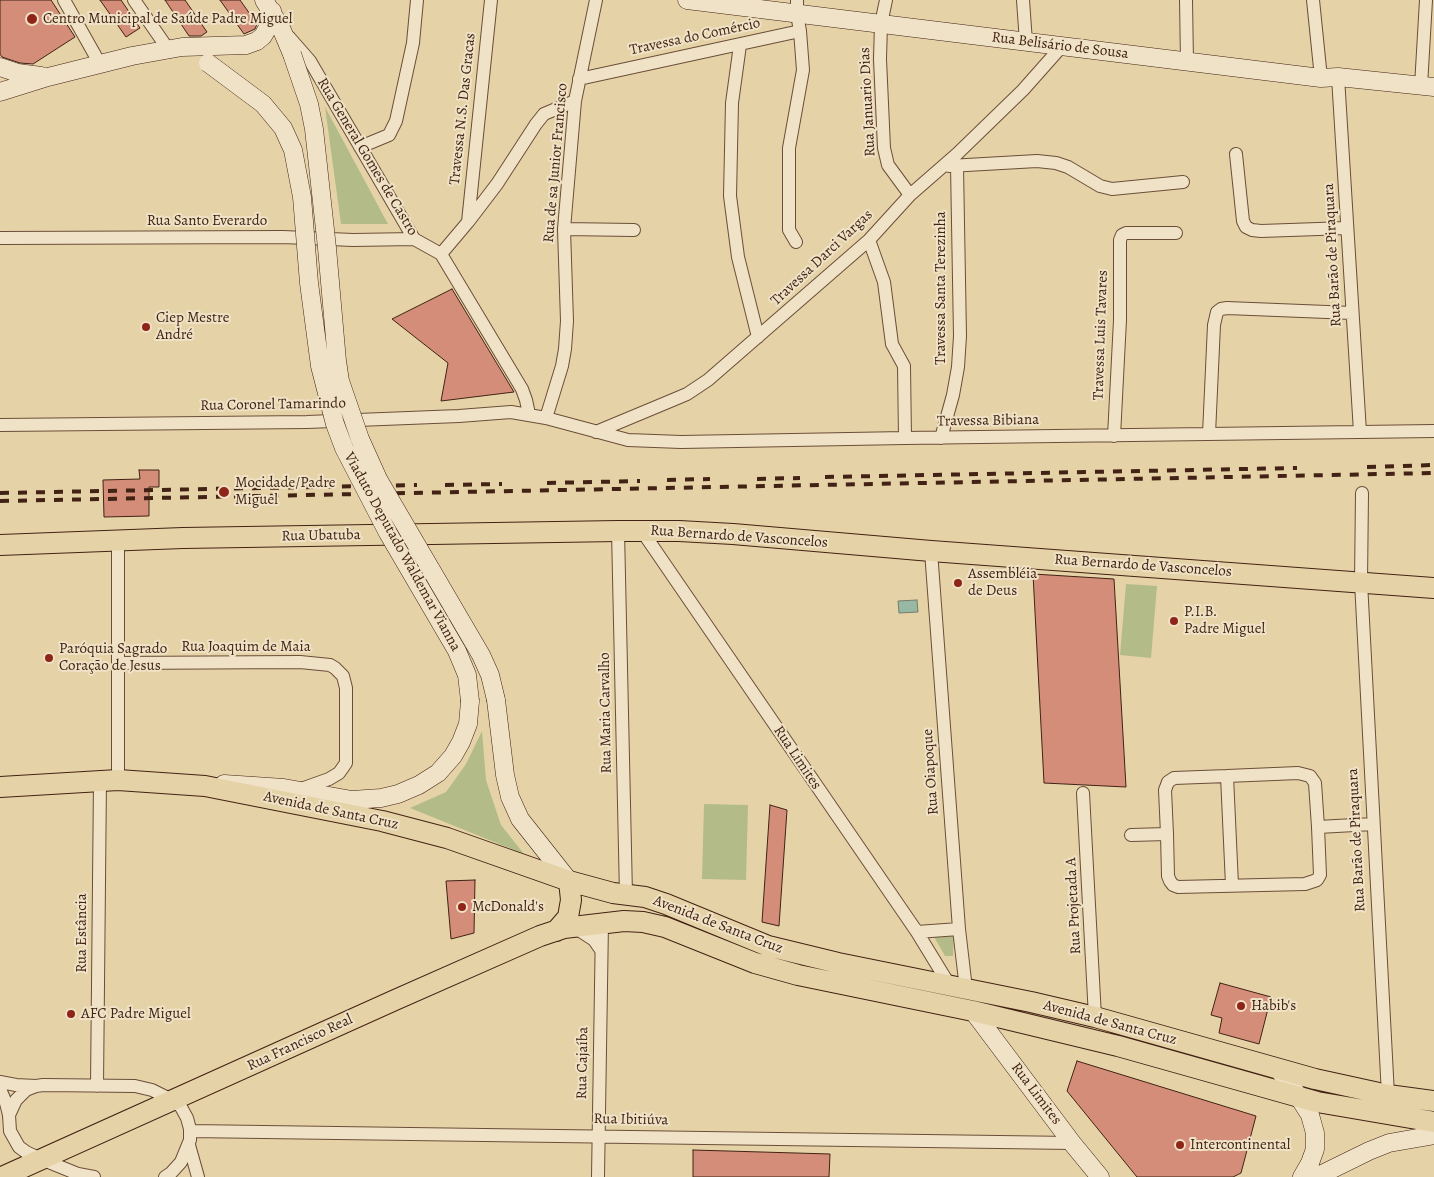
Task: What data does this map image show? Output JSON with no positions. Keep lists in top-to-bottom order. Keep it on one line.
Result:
{"streets":{"main road":["Rua Belisário de Sousa","Rua General Gomes de Castro","Rua Ubatuba","Rua Bernardo de Vasconcelos","Viaduto Deputado Waldemar Vianna","Rua Limites","Avenida de Santa Cruz","Rua Francisco Real"],"street":["Travessa do Comércio","Rua Januario Dias","Travessa N.S. Das Gracas","Rua de sa Junior Francisco","Rua Santo Everardo","Rua Barão de Piraquara","Travessa Darci Vargas","Travessa Santa Terezinha","Travessa Luis Tavares","Rua Coronel Tamarindo","Travessa Bibiana","Rua Joaquim de Maia","Rua Maria Carvalho","Rua Oiapoque","Rua Projetada A","Rua Estância","Rua Cajaíba","Rua Ibitiúva"]},"crossings":[["Travessa do Comércio","Rua Belisário de Sousa"],["Travessa do Comércio","Rua de sa Junior Francisco"],["Rua Belisário de Sousa","Rua Januario Dias"],["Rua Belisário de Sousa","Rua Barão de Piraquara"],["Rua Belisário de Sousa","Travessa Darci Vargas"],["Rua Januario Dias","Travessa Darci Vargas"],["Rua General Gomes de Castro","Rua Santo Everardo"],["Rua General Gomes de Castro","Rua Coronel Tamarindo"],["Rua General Gomes de Castro","Viaduto Deputado Waldemar Vianna"],["Rua de sa Junior Francisco","Rua Coronel Tamarindo"],["Rua de sa Junior Francisco","Travessa Bibiana"],["Rua Barão de Piraquara","Travessa Bibiana"],["Rua Barão de Piraquara","Rua Bernardo de Vasconcelos"],["Rua Barão de Piraquara","Avenida de Santa Cruz"],["Travessa Darci Vargas","Travessa Bibiana"],["Travessa Santa Terezinha","Travessa Bibiana"],["Travessa Luis Tavares","Travessa Bibiana"],["Rua Coronel Tamarindo","Travessa Bibiana"],["Rua Ubatuba","Rua Bernardo de Vasconcelos"],["Rua Ubatuba","Rua Maria Carvalho"],["Rua Ubatuba","Rua Limites"],["Rua Ubatuba","Rua Estância"],["Rua Bernardo de Vasconcelos","Rua Limites"],["Rua Bernardo de Vasconcelos","Rua Oiapoque"],["Viaduto Deputado Waldemar Vianna","Rua Joaquim de Maia"],["Viaduto Deputado Waldemar Vianna","Avenida de Santa Cruz"],["Rua Joaquim de Maia","Rua Estância"],["Rua Maria Carvalho","Avenida de Santa Cruz"],["Rua Limites","Rua Oiapoque"],["Rua Limites","Avenida de Santa Cruz"],["Rua Limites","Rua Ibitiúva"],["Rua Oiapoque","Avenida de Santa Cruz"],["Avenida de Santa Cruz","Rua Projetada A"],["Avenida de Santa Cruz","Rua Estância"],["Avenida de Santa Cruz","Rua Francisco Real"],["Avenida de Santa Cruz","Rua Cajaíba"],["Rua Francisco Real","Rua Cajaíba"],["Rua Cajaíba","Rua Ibitiúva"]],"places":["Centro Municipal de Saúde Padre Miguel","Ciep Mestre André","Mocidade/Padre Miguel","Assembléia de Deus","P.I.B. Padre Miguel","Paróquia Sagrado Coração de Jesus","McDonald's","Habib's","AFC Padre Miguel","Intercontinental"]}
